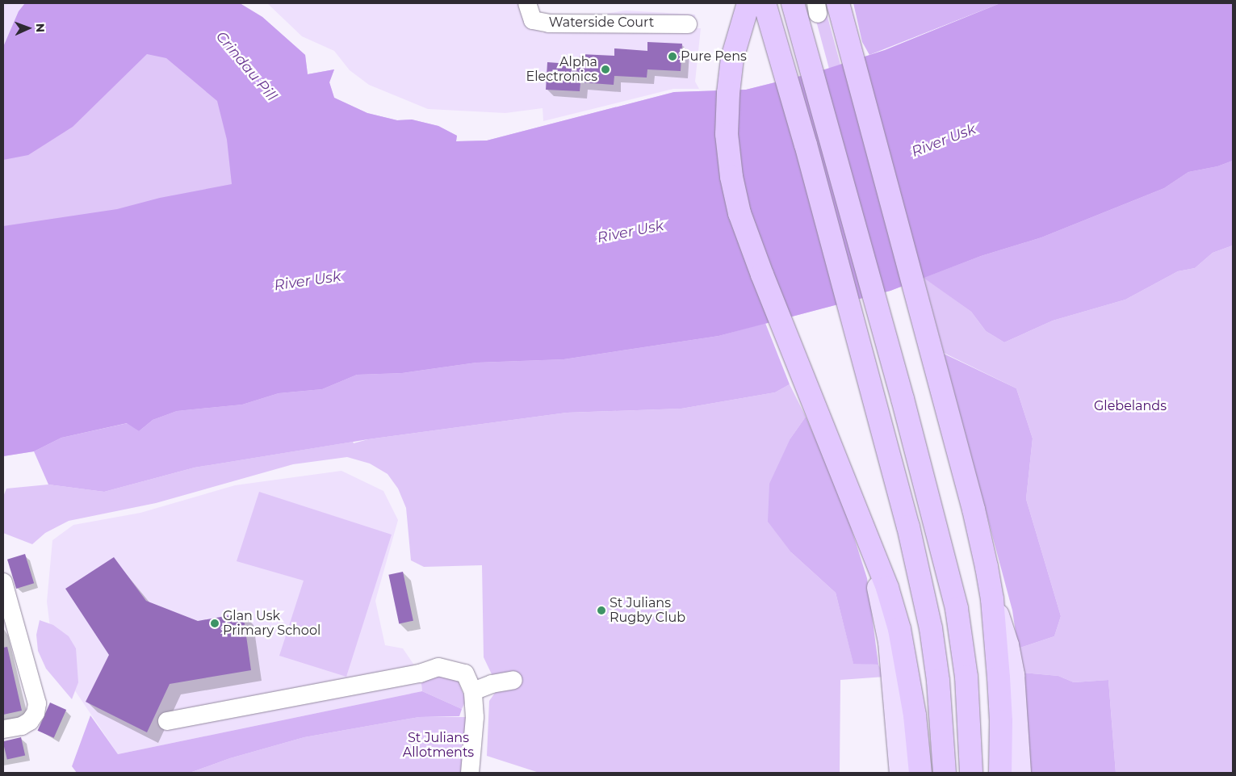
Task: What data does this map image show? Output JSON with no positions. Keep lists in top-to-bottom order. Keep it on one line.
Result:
{"streets":{"street":["Waterside Court"]},"water":["Crindau Pill","River Usk"],"parks":["Glebelands","St Julians Allotments"],"places":["Pure Pens","Alpha Electronics","St Julians Rugby Club","Glan Usk Primary School"],"north":"right"}
